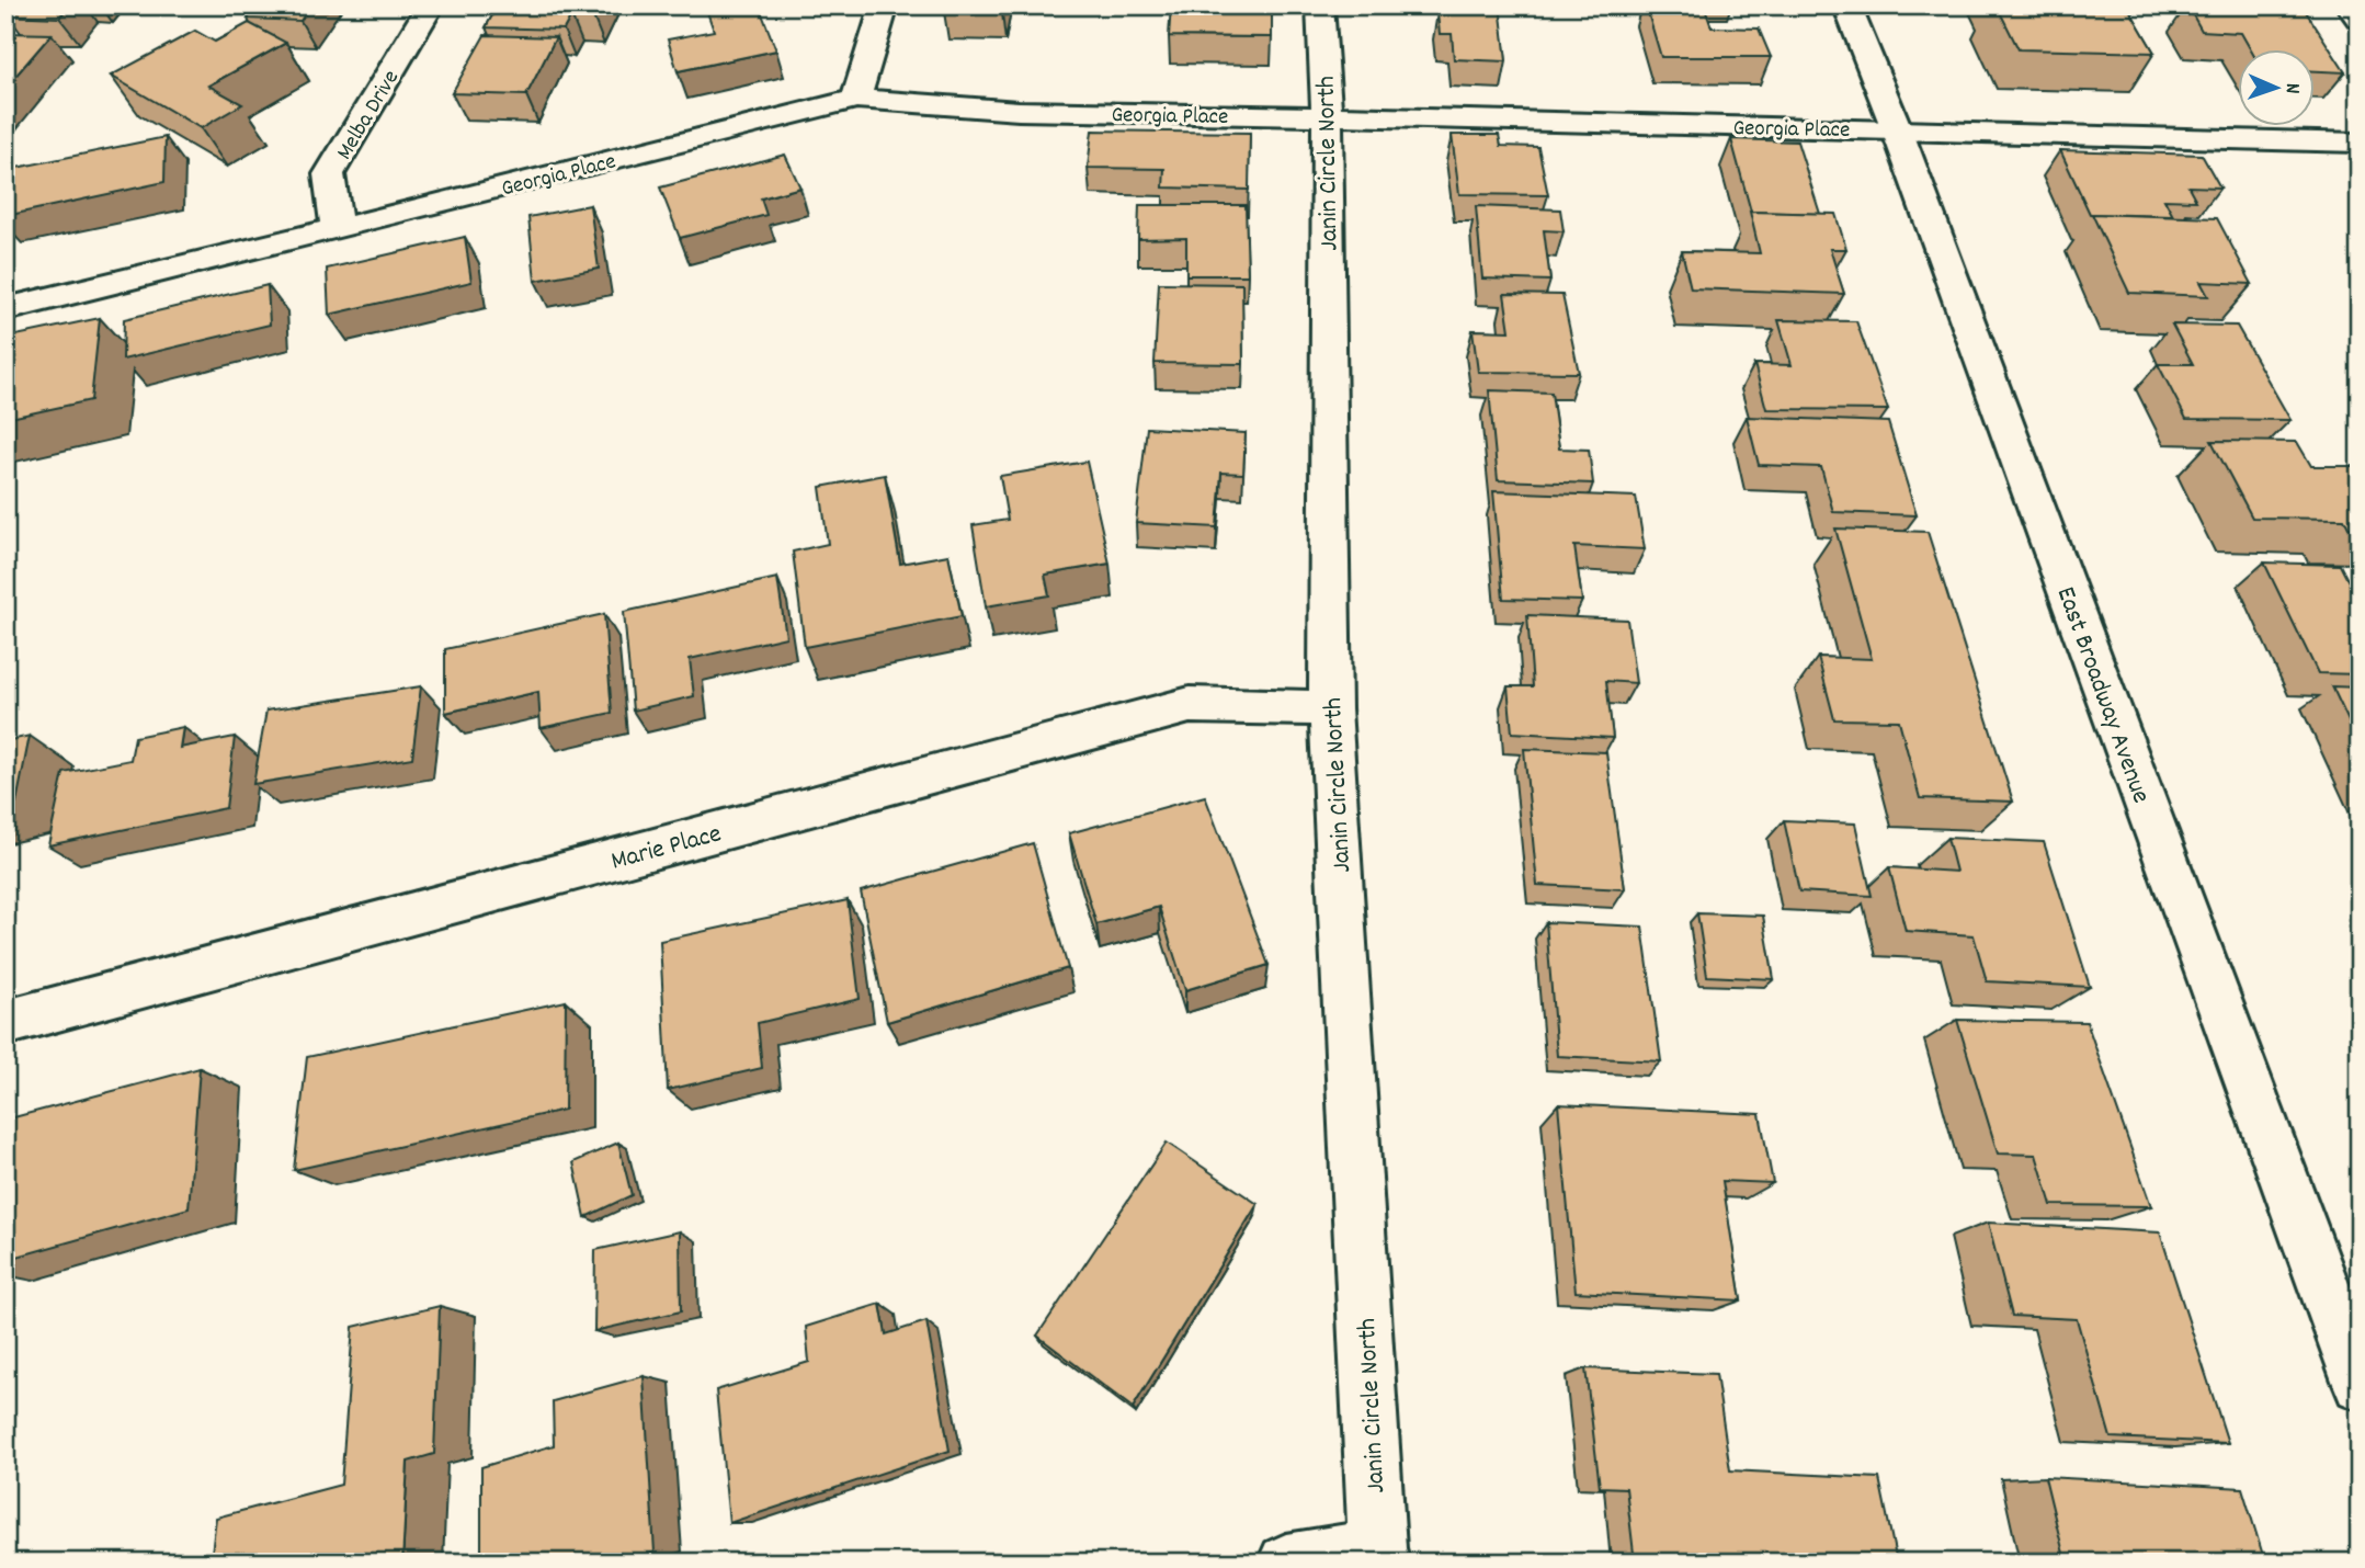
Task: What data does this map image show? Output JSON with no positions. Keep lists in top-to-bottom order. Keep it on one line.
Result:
{"streets":{"street":["Melba Drive","Georgia Place","Janin Circle North","East Broadway Avenue","Marie Place"]},"crossings":[["Melba Drive","Georgia Place"],["Georgia Place","Janin Circle North"],["Georgia Place","East Broadway Avenue"],["Janin Circle North","Marie Place"]],"north":"right"}
